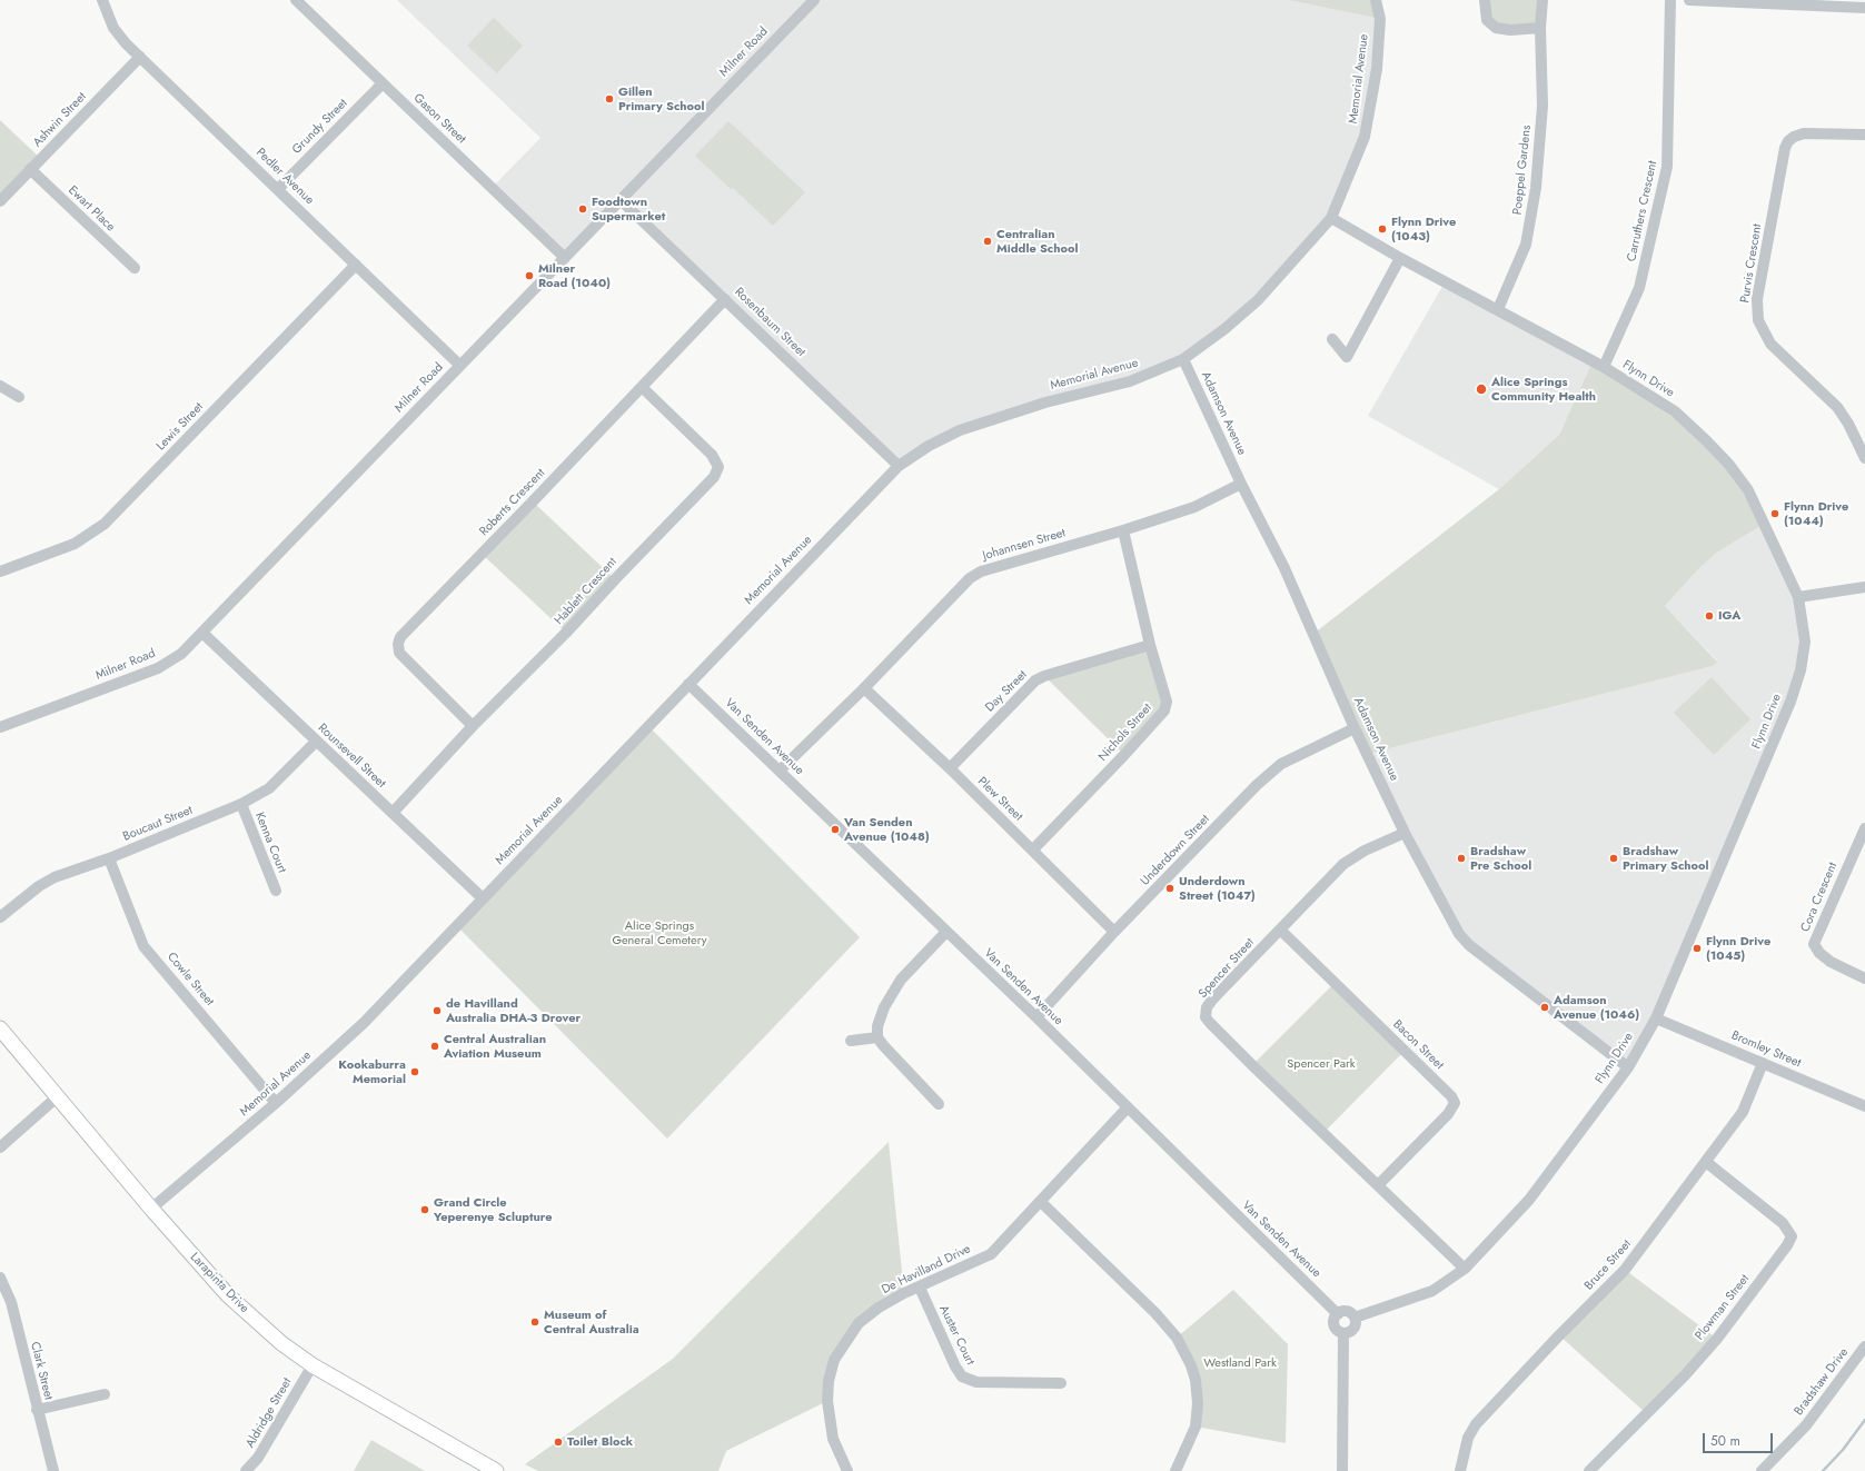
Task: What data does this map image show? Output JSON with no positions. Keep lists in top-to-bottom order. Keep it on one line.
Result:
{"streets":{"main road":["Larapinta Drive"],"street":["Milner Road","Memorial Avenue","Gason Street","Ashwin Street","Grundy Street","Poeppel Gardens","Pedler Avenue","Ewart Place","Carruthers Crescent","Purvis Crescent","Rosenbaum Street","Flynn Drive","Adamson Avenue","Lewis Street","Roberts Crescent","Johannsen Street","Hablett Crescent","Day Street","Nichols Street","Van Senden Avenue","Rounsevell Street","Plew Street","Boucaut Street","Kenna Court","Underdown Street","Cora Crescent","Spencer Street","Cowle Street","Bacon Street","Bromley Street","Bruce Street","De Havilland Drive","Plowman Street","Auster Court","Clark Street","Bradshaw Drive","Aldridge Street"]},"crossings":[["Milner Road","Gason Street"],["Milner Road","Pedler Avenue"],["Milner Road","Rosenbaum Street"],["Milner Road","Rounsevell Street"],["Memorial Avenue","Rosenbaum Street"],["Memorial Avenue","Flynn Drive"],["Memorial Avenue","Adamson Avenue"],["Memorial Avenue","Van Senden Avenue"],["Memorial Avenue","Rounsevell Street"],["Memorial Avenue","Cowle Street"],["Memorial Avenue","Larapinta Drive"],["Gason Street","Grundy Street"],["Ashwin Street","Pedler Avenue"],["Ashwin Street","Ewart Place"],["Grundy Street","Pedler Avenue"],["Poeppel Gardens","Flynn Drive"],["Pedler Avenue","Lewis Street"],["Carruthers Crescent","Flynn Drive"],["Rosenbaum Street","Roberts Crescent"],["Flynn Drive","Adamson Avenue"],["Flynn Drive","Van Senden Avenue"],["Flynn Drive","Spencer Street"],["Flynn Drive","Bromley Street"],["Adamson Avenue","Johannsen Street"],["Adamson Avenue","Underdown Street"],["Adamson Avenue","Spencer Street"],["Roberts Crescent","Hablett Crescent"],["Johannsen Street","Nichols Street"],["Johannsen Street","Van Senden Avenue"],["Johannsen Street","Plew Street"],["Hablett Crescent","Rounsevell Street"],["Day Street","Nichols Street"],["Day Street","Plew Street"],["Nichols Street","Plew Street"],["Van Senden Avenue","Underdown Street"],["Van Senden Avenue","De Havilland Drive"],["Rounsevell Street","Boucaut Street"],["Plew Street","Underdown Street"],["Boucaut Street","Kenna Court"],["Boucaut Street","Cowle Street"],["Spencer Street","Bacon Street"],["Bromley Street","Bruce Street"],["Bruce Street","Plowman Street"],["De Havilland Drive","Auster Court"],["Larapinta Drive","Aldridge Street"]],"parks":["Alice Springs General Cemetery","Spencer Park","Westland Park"],"places":["Gillen Primary School","Foodtown Supermarket","Flynn Drive (1043)","Centralian Middle School","Milner Road (1040)","Alice Springs Community Health","Flynn Drive (1044)","IGA","Van Senden Avenue (1048)","Bradshaw Pre School","Bradshaw Primary School","Underdown Street (1047)","Flynn Drive (1045)","Adamson Avenue (1046)","de Havilland Australia DHA-3 Drover","Central Australian Aviation Museum","Kookaburra Memorial","Grand Circle Yeperenye Sclupture","Museum of Central Australia","Toilet Block"],"scale_bar":"50 m"}
